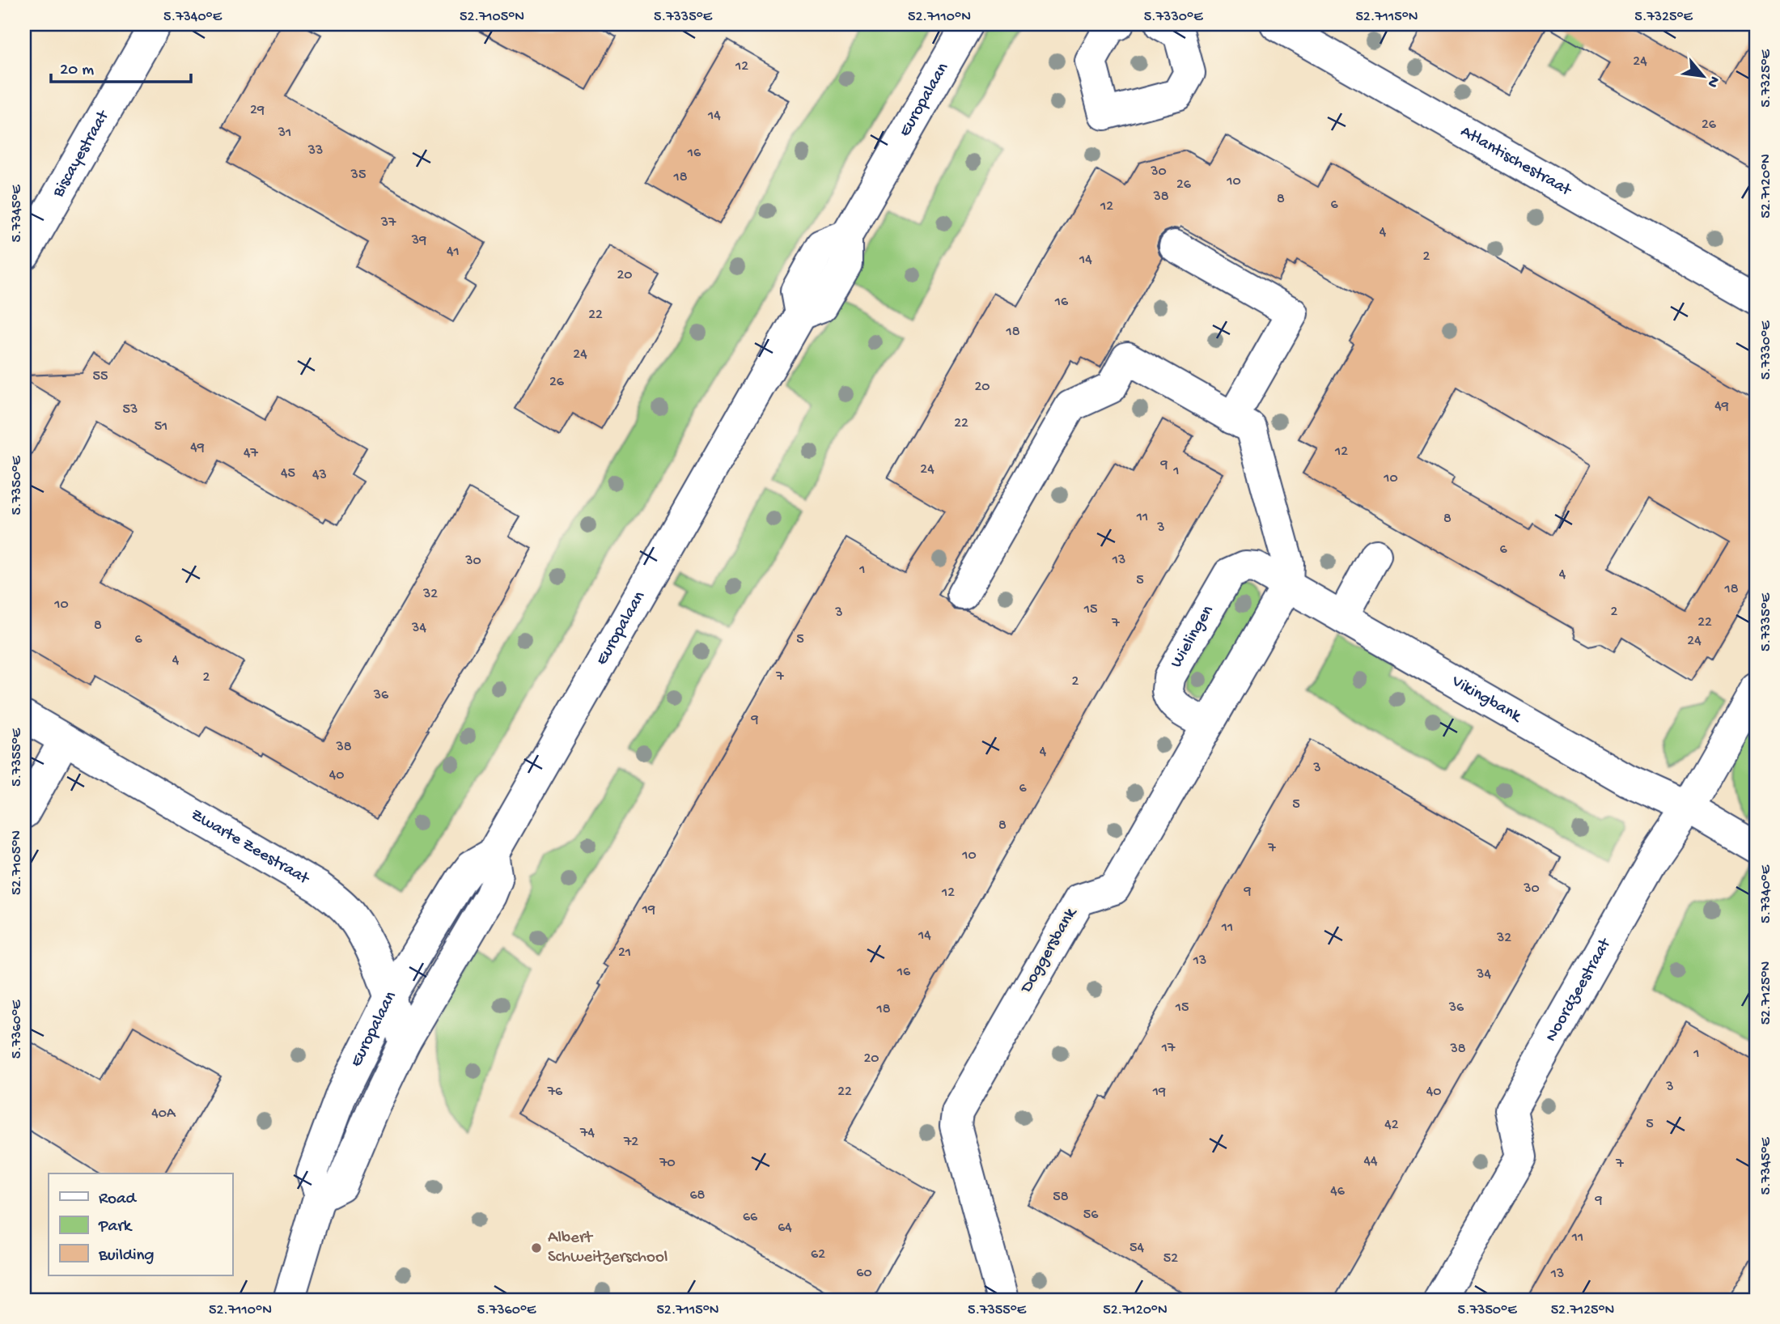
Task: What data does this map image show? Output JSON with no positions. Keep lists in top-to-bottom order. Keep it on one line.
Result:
{"streets":{"street":["Europalaan","Biscayestraat","Atlantischestraat","Wielingen","Vikingbank","Zwarte Zeestraat","Doggersbank","Noordzeestraat"]},"crossings":[["Europalaan","Zwarte Zeestraat"],["Wielingen","Vikingbank"],["Wielingen","Doggersbank"],["Vikingbank","Noordzeestraat"]],"places":["Albert Schweitzerschool"],"house_numbers":["24","12","29","14","26","31","33","16","30","35","18","10","26","38","8","6","12","37","4","39","41","2","14","20","16","22","18","24","55","26","20","49","53","22","51","49","12","47","9","24","1","45","43","10","11","8","3","6","13","30","1","4","5","18","32","10","15","2","3","22","7","8","34","6","5","24","4","7","2","2","36","9","38","4","3","40","6","5","8","7","10","30","9","12","19","11","14","32","21","13","16","34","15","36","18","17","38","1","20","3","76","22","19","40","40A","5","42","74","72","44","70","7","46","68","58","9","56","66","64","11","54","62","52","60","13"],"legend":["Road","Park","Building"],"scale_bar":"20 m","north":"bottom right","coordinates":["5.7340°E","52.7105°N","5.7335°E","52.7110°N","5.7330°E","52.7115°N","5.7325°E","52.7120°N","5.7345°E","5.7350°E","5.7355°E","52.7125°N","5.7360°E"]}
